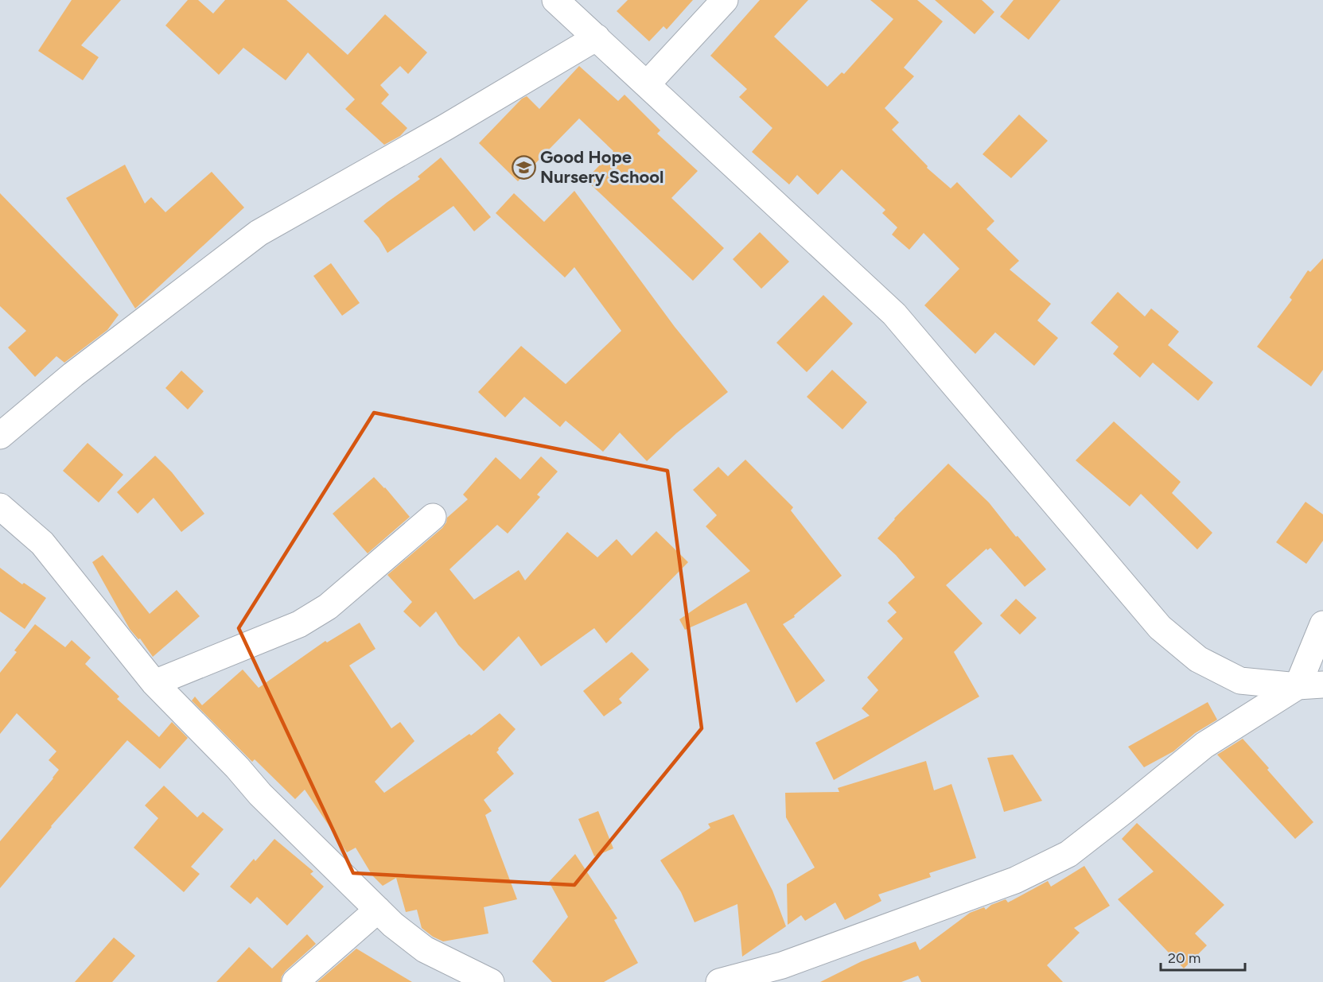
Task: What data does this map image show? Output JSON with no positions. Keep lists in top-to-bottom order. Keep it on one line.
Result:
{"places":{"school or university":["Good Hope Nursery School"]},"scale_bar":"20 m"}
